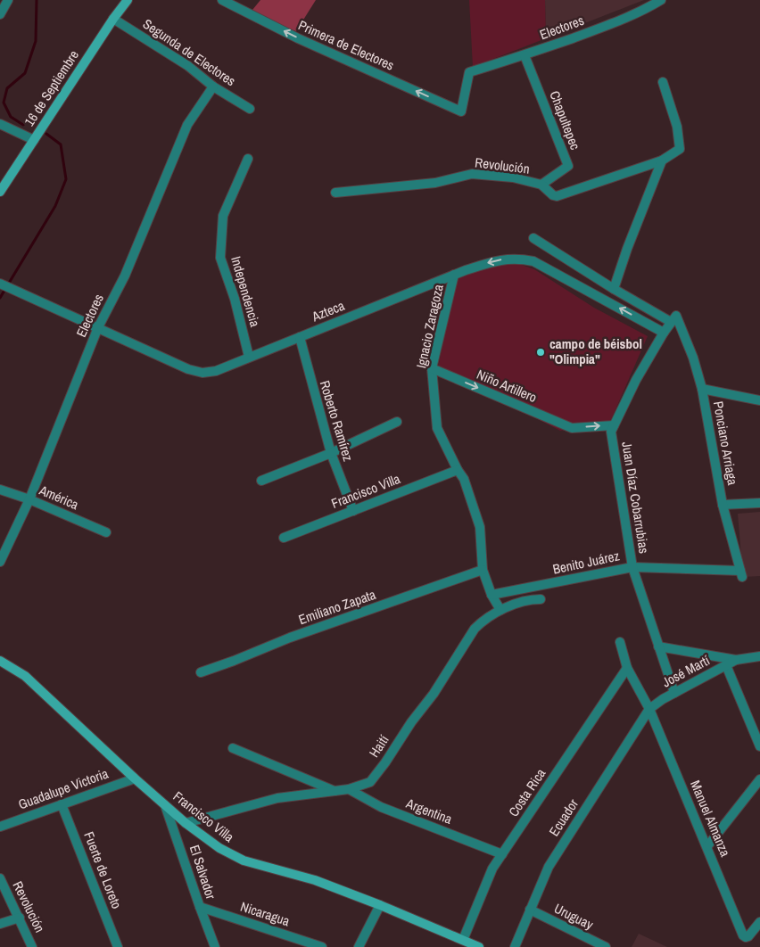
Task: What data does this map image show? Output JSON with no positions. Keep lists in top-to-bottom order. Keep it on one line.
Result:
{"streets":{"street":["Electores","Primera de Electores","Segunda de Electores","16 de Septiembre","Chapultepec","Revolución","Independencia","Azteca","Ignacio Zaragoza","Niño Artillero","Roberto Ramírez","Ponciano Arriaga","Francisco Villa","América","Juan Díaz Cobarrubias","Benito Juárez","Emiliano Zapata","José Martí","Haití","Guadalupe Victoria","Costa Rica","Argentina","Ecuador","Manuel Almanza","Fuerte de Loreto","El Salvador","Nicaragua","Uruguay"]},"crossings":[["Electores","Primera de Electores"],["Electores","Segunda de Electores"],["Electores","Chapultepec"],["Electores","Azteca"],["Electores","América"],["Segunda de Electores","16 de Septiembre"],["Chapultepec","Revolución"],["Independencia","Azteca"],["Azteca","Ignacio Zaragoza"],["Azteca","Roberto Ramírez"],["Azteca","Juan Díaz Cobarrubias"],["Ignacio Zaragoza","Niño Artillero"],["Ignacio Zaragoza","Francisco Villa"],["Ignacio Zaragoza","Benito Juárez"],["Ignacio Zaragoza","Emiliano Zapata"],["Ignacio Zaragoza","Haití"],["Niño Artillero","Juan Díaz Cobarrubias"],["Roberto Ramírez","Francisco Villa"],["Ponciano Arriaga","Juan Díaz Cobarrubias"],["Ponciano Arriaga","Benito Juárez"],["Francisco Villa","Haití"],["Francisco Villa","Guadalupe Victoria"],["Francisco Villa","Costa Rica"],["Francisco Villa","El Salvador"],["Juan Díaz Cobarrubias","Benito Juárez"],["Juan Díaz Cobarrubias","José Martí"],["José Martí","Ecuador"],["José Martí","Manuel Almanza"],["Haití","Argentina"],["Guadalupe Victoria","Fuerte de Loreto"],["Costa Rica","Argentina"],["Ecuador","Manuel Almanza"],["Ecuador","Uruguay"],["El Salvador","Nicaragua"]],"one_way":["Primera de Electores","Niño Artillero"],"places":["campo de béisbol \"Olimpia\""]}
